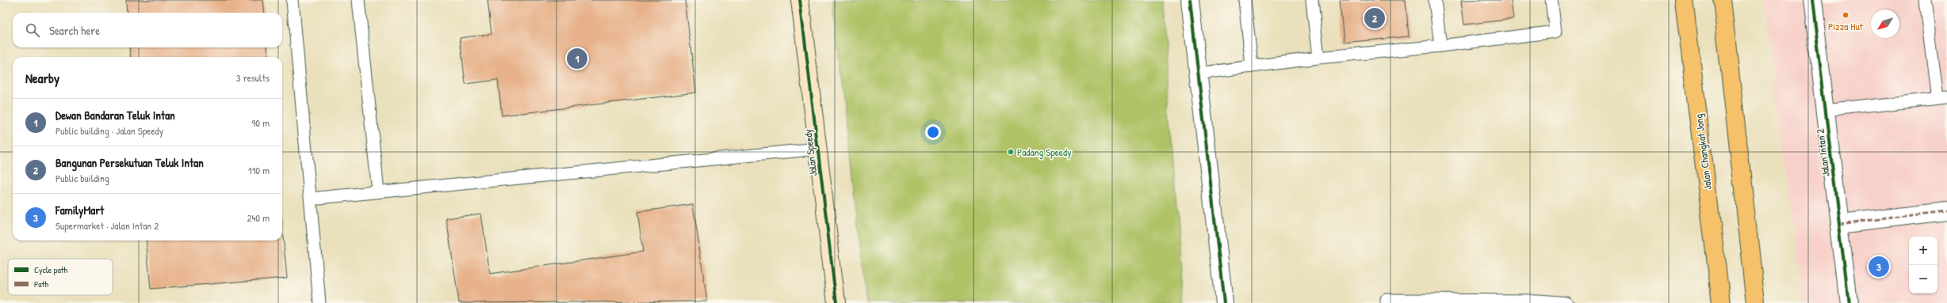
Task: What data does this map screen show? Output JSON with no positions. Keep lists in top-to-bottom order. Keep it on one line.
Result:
{"streets":{"highway":["Jalan Changkat Jong"],"street":["Jalan Speedy","Jalan Intan 2"]},"places":["Pizza Hut","Padang Speedy"],"legend":["Cycle path","Path"],"north":"bottom left","page":{"pins":["2","1","3"],"search":"Search here","heading":["Nearby","3 results"],"list":[{"mark":"1","name":"Dewan Bandaran Teluk Intan","note":"Public building · Jalan Speedy","value":"90 m"},{"mark":"2","name":"Bangunan Persekutuan Teluk Intan","note":"Public building","value":"110 m"},{"mark":"3","name":"FamilyMart","note":"Supermarket · Jalan Intan 2","value":"240 m"}],"map_buttons":["+","−"]}}
